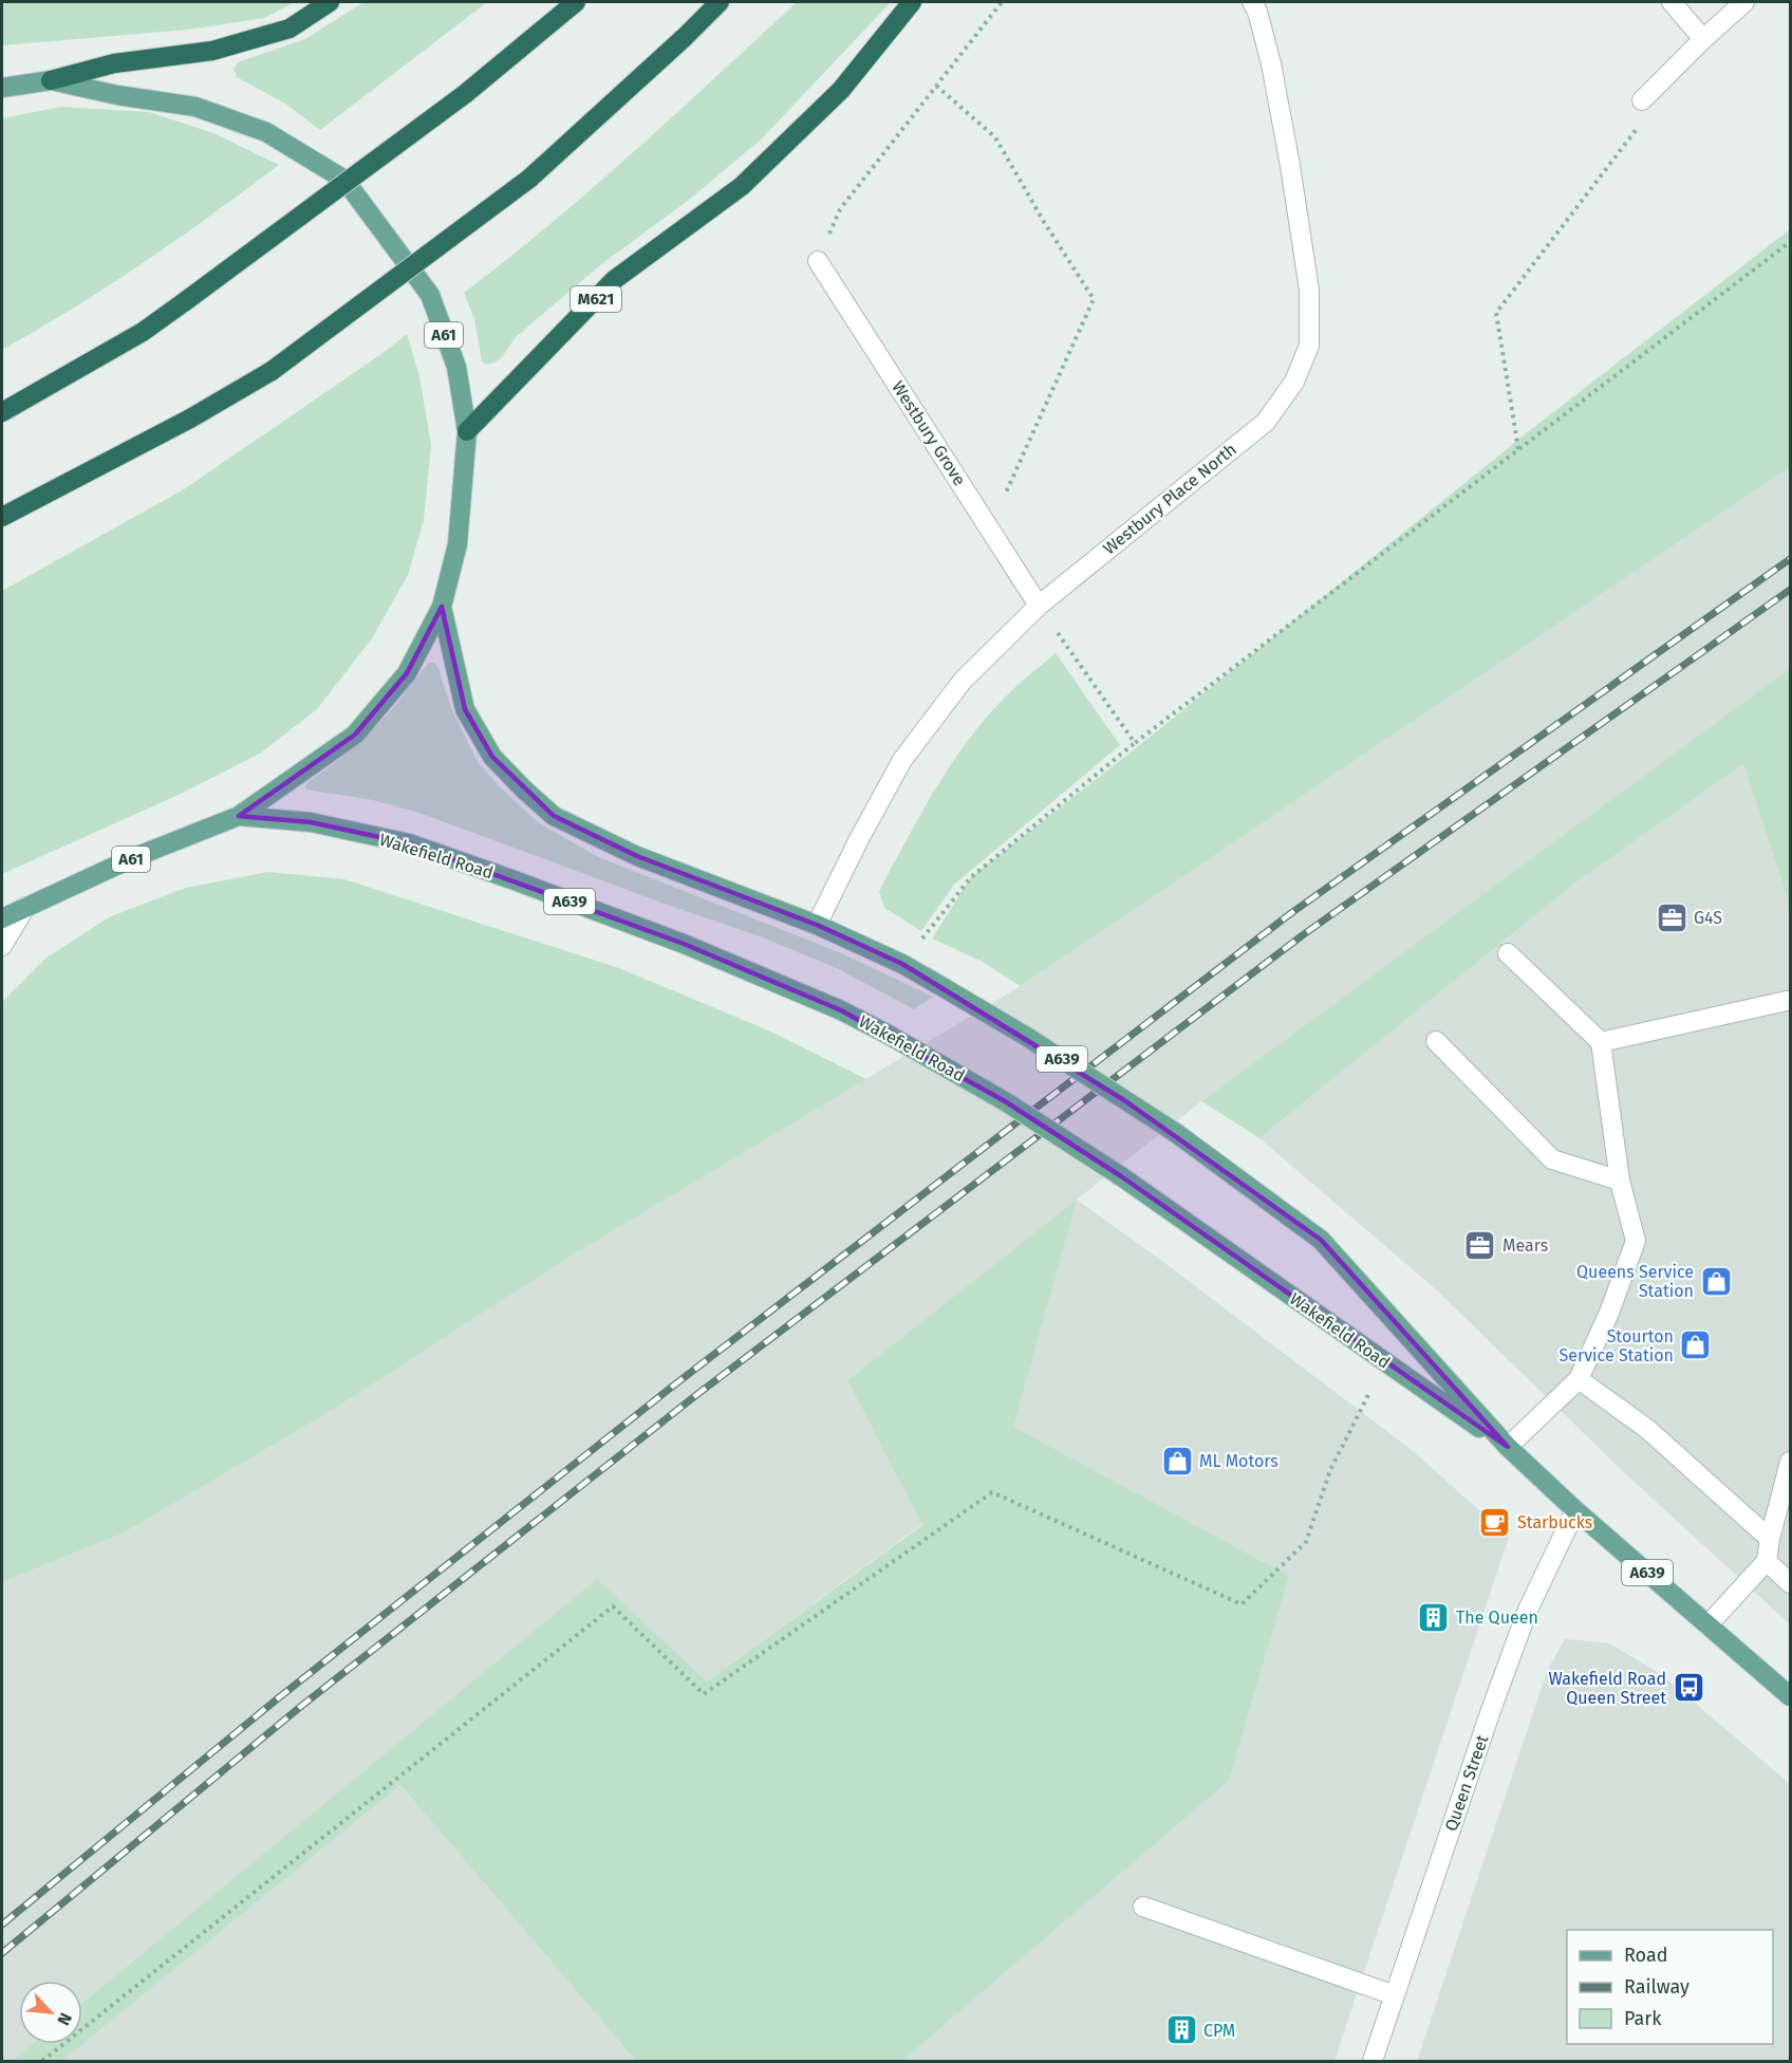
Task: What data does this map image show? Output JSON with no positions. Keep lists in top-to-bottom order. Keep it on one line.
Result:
{"streets":{"highway":["M621"],"main road":["A61","Wakefield Road","A639"],"street":["Westbury Grove","Westbury Place North","Queen Street"]},"crossings":[["M621","A61"],["A61","Wakefield Road"],["Westbury Grove","Westbury Place North"],["Westbury Place North","Wakefield Road"],["Wakefield Road","Queen Street"]],"places":{"office":["G4S","Mears"],"shop":["Queens Service Station","Stourton Service Station","ML Motors"],"cafe":["Starbucks"],"building":["The Queen","CPM"],"bus stop":["Wakefield Road Queen Street"]},"legend":["Road","Railway","Park"],"north":"bottom right"}
